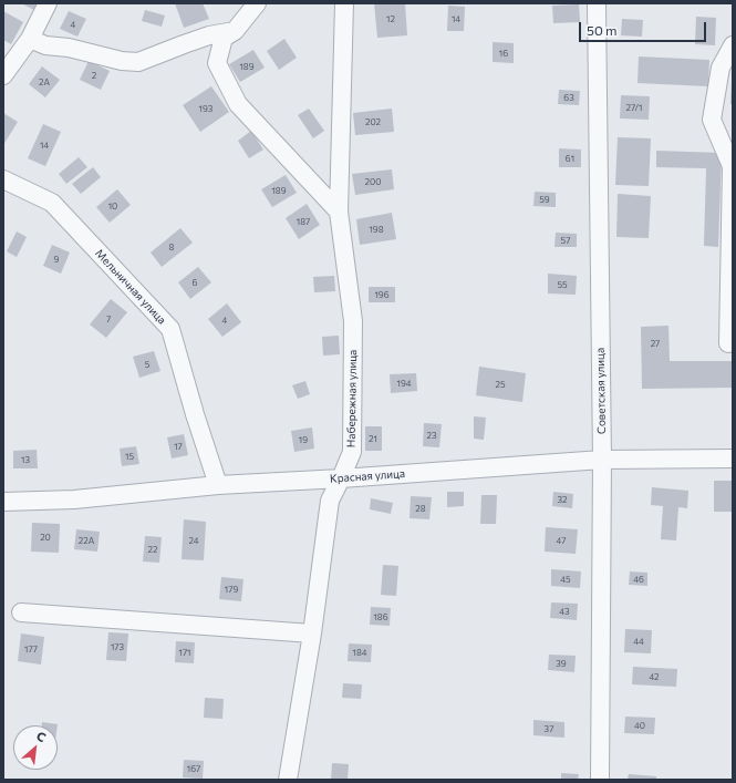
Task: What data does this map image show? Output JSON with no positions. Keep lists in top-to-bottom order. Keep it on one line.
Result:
{"streets":{"street":["Мельничная улица","Советская улица","Набережная улица","Красная улица"]},"crossings":[["Мельничная улица","Красная улица"],["Советская улица","Красная улица"],["Набережная улица","Красная улица"]],"house_numbers":["12","14","4","16","189","2","2А","63","27/1","193","202","14","61","200","189","59","10","187","198","57","8","9","6","55","196","7","4","27","5","194","25","23","21","19","17","15","13","32","28","20","22А","24","47","22","45","46","179","43","186","44","173","177","171","184","39","42","40","37","167"],"scale_bar":"50 m","north":"top right"}
